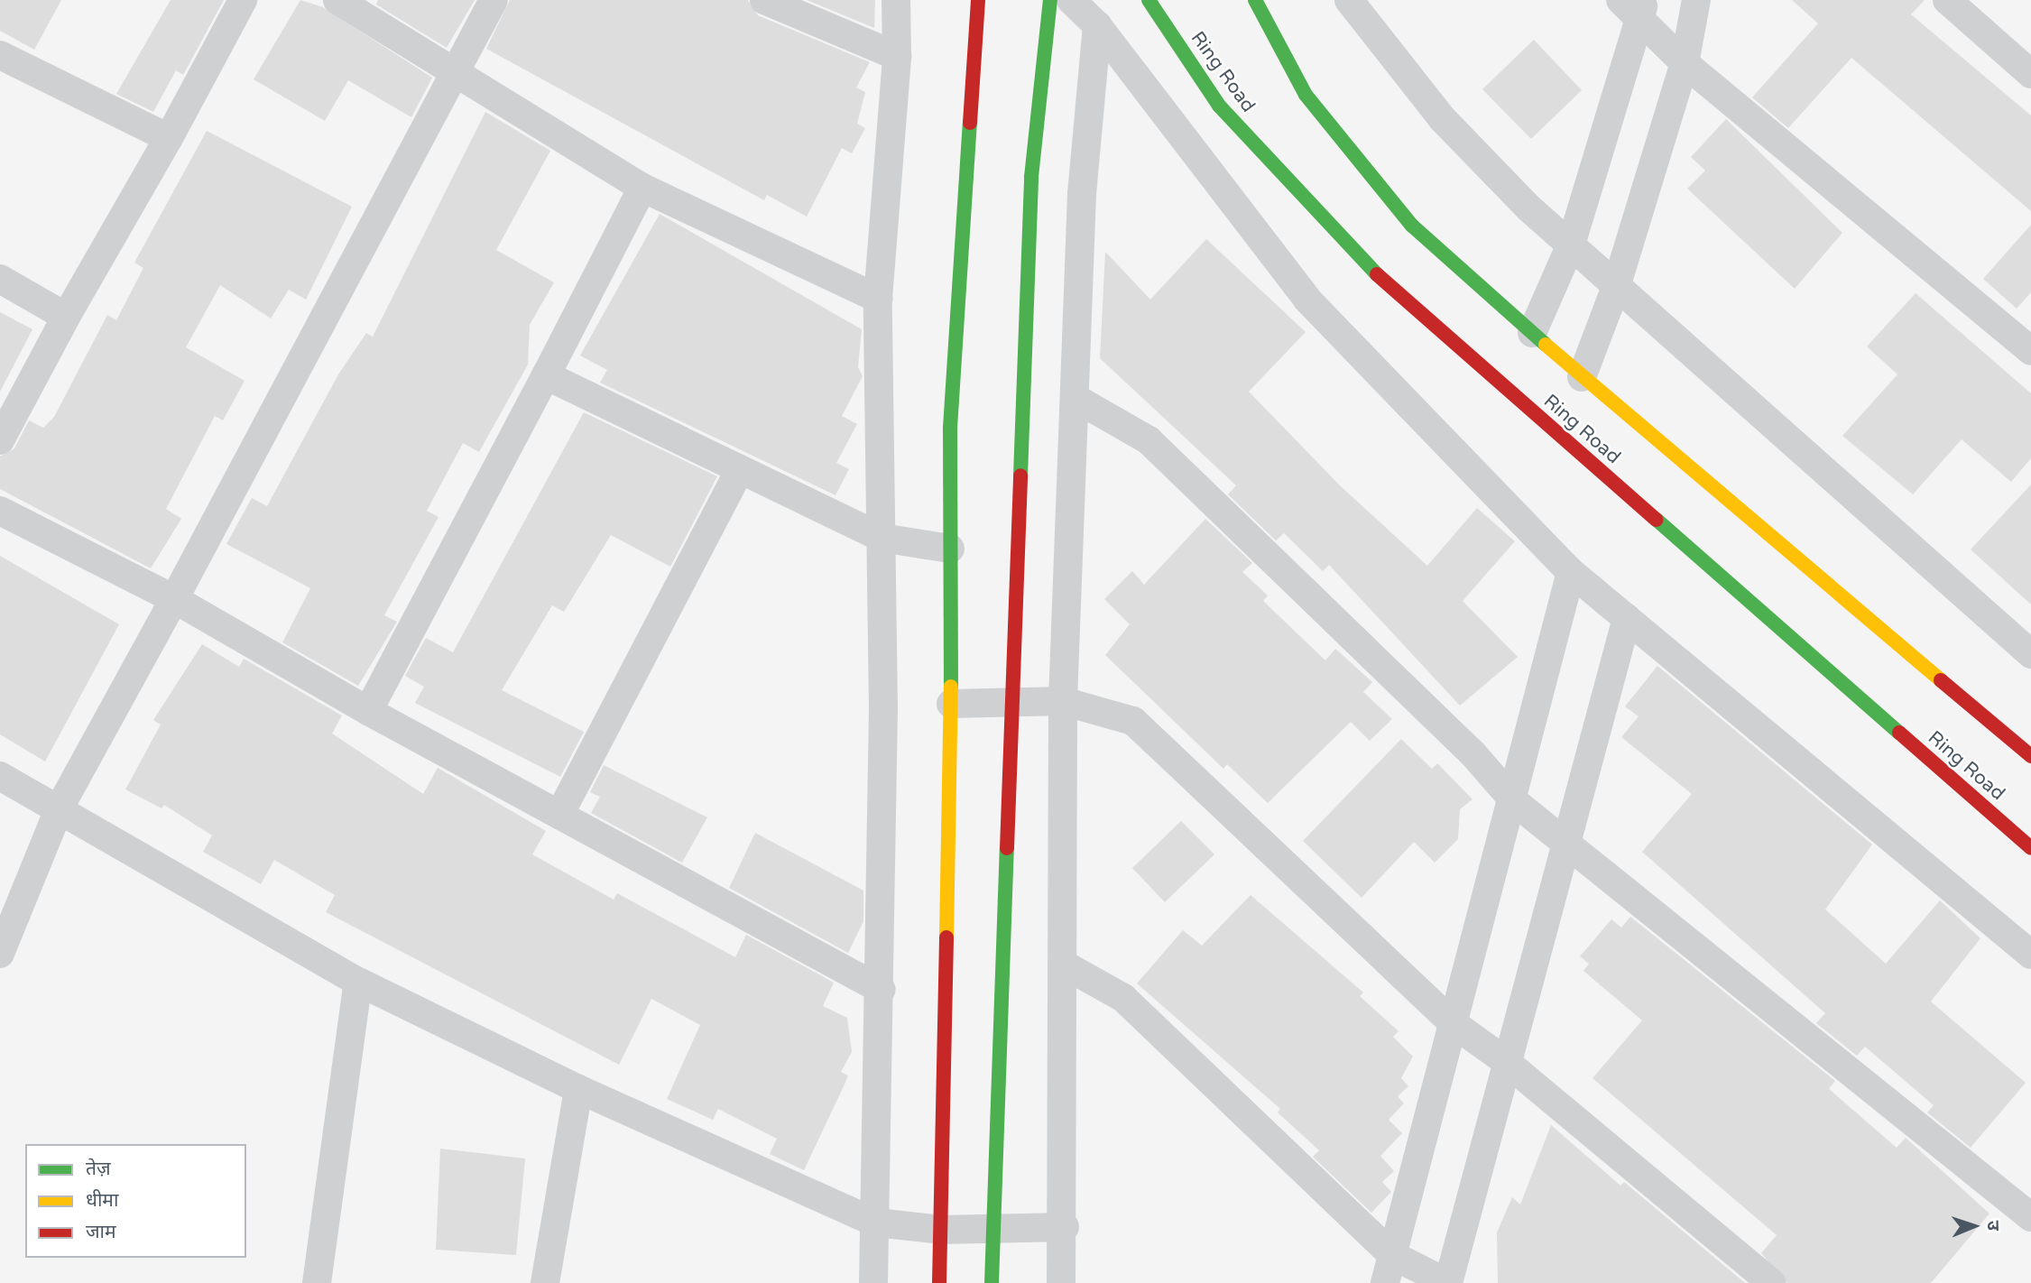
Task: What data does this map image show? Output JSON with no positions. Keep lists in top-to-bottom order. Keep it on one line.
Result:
{"streets":{"main road":["Ring Road"]},"legend":["तेज़","धीमा","जाम"],"north":"right"}
